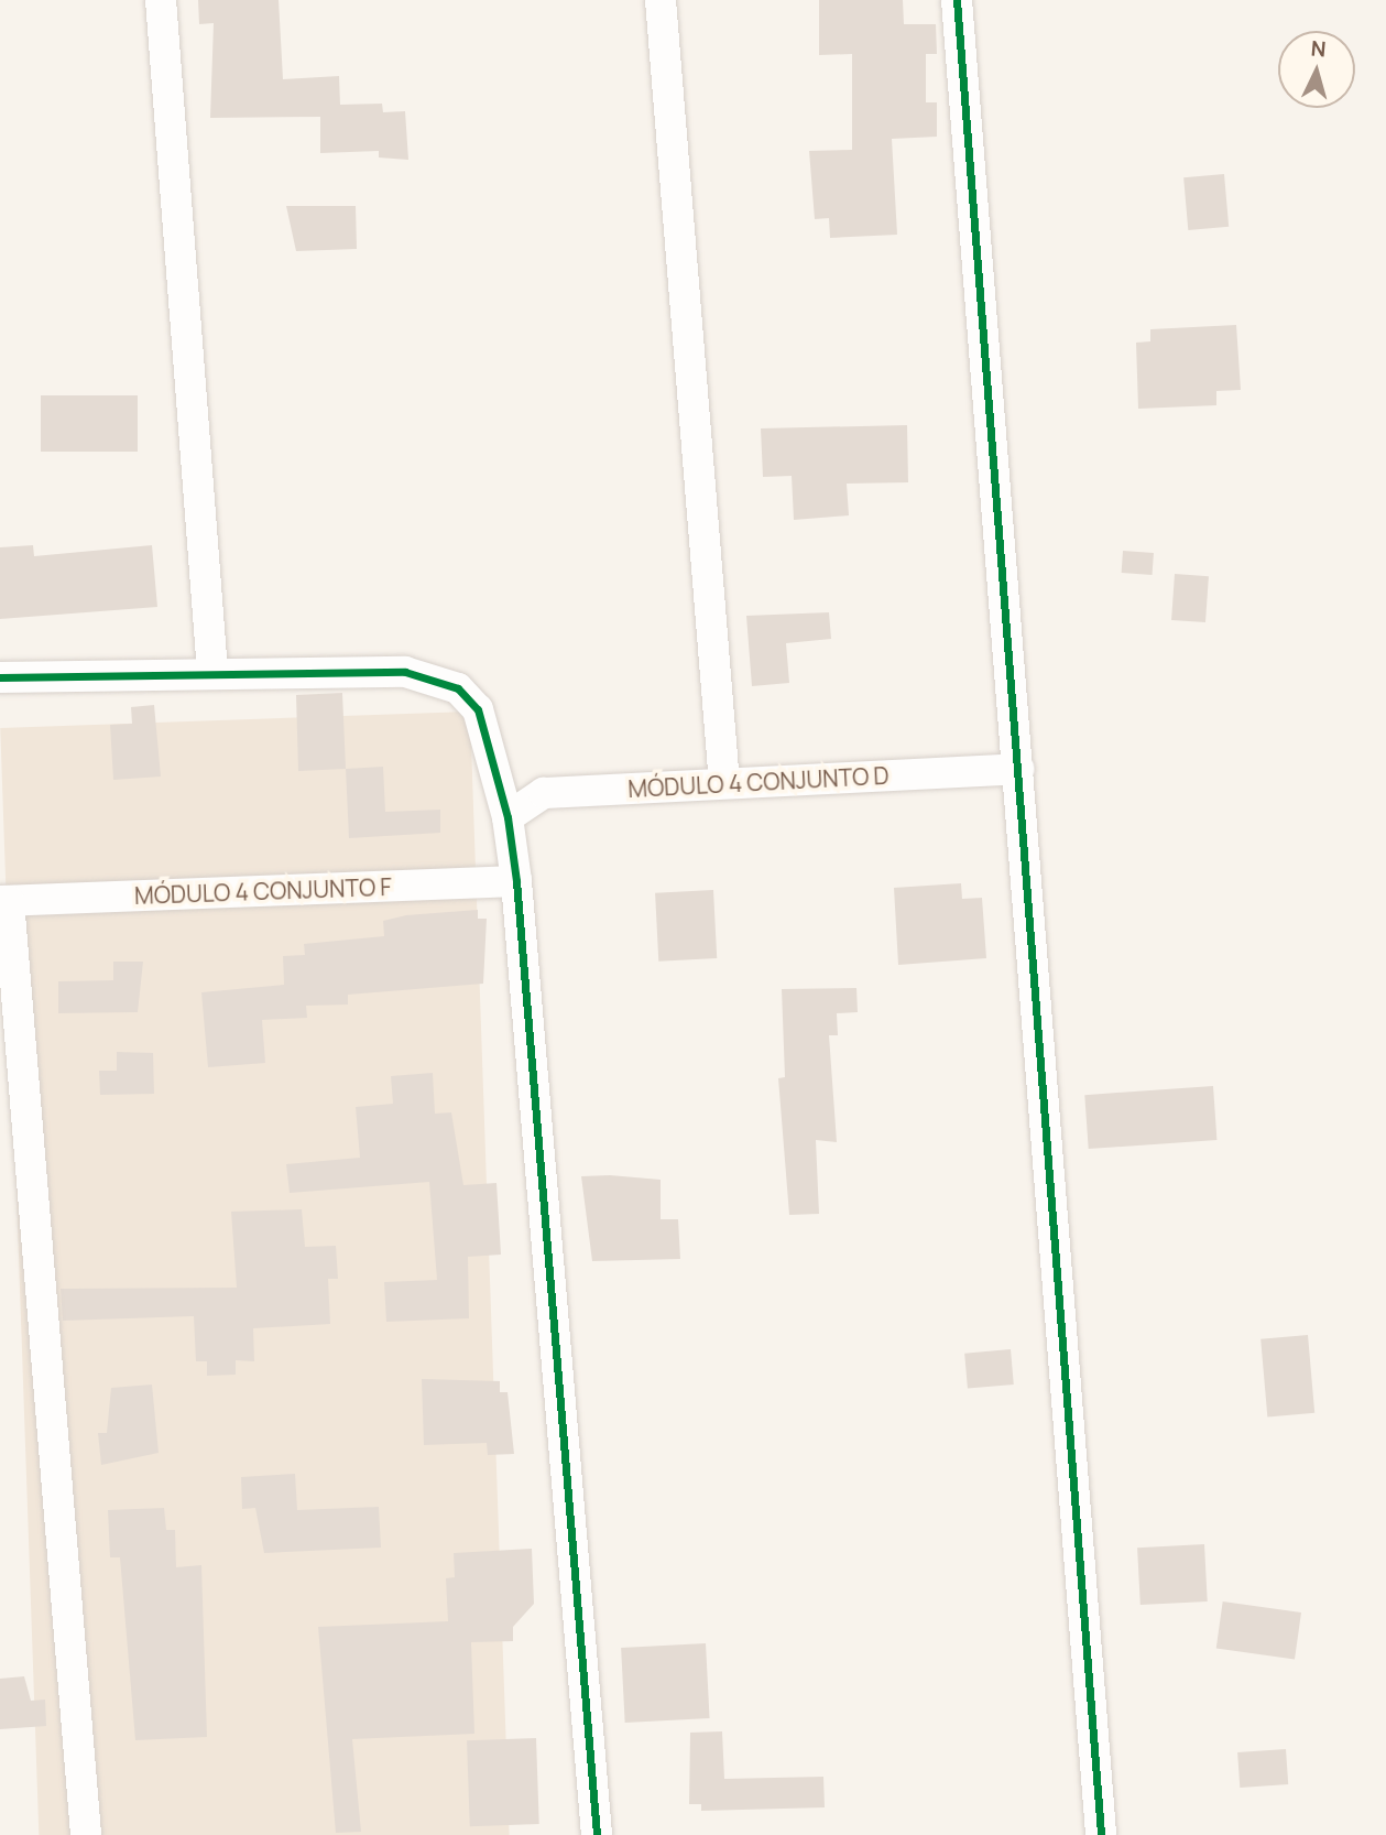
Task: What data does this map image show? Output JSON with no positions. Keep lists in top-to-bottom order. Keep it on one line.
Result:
{"streets":{"street":["MÓDULO 4 CONJUNTO D","MÓDULO 4 CONJUNTO F"]},"north":"top"}
